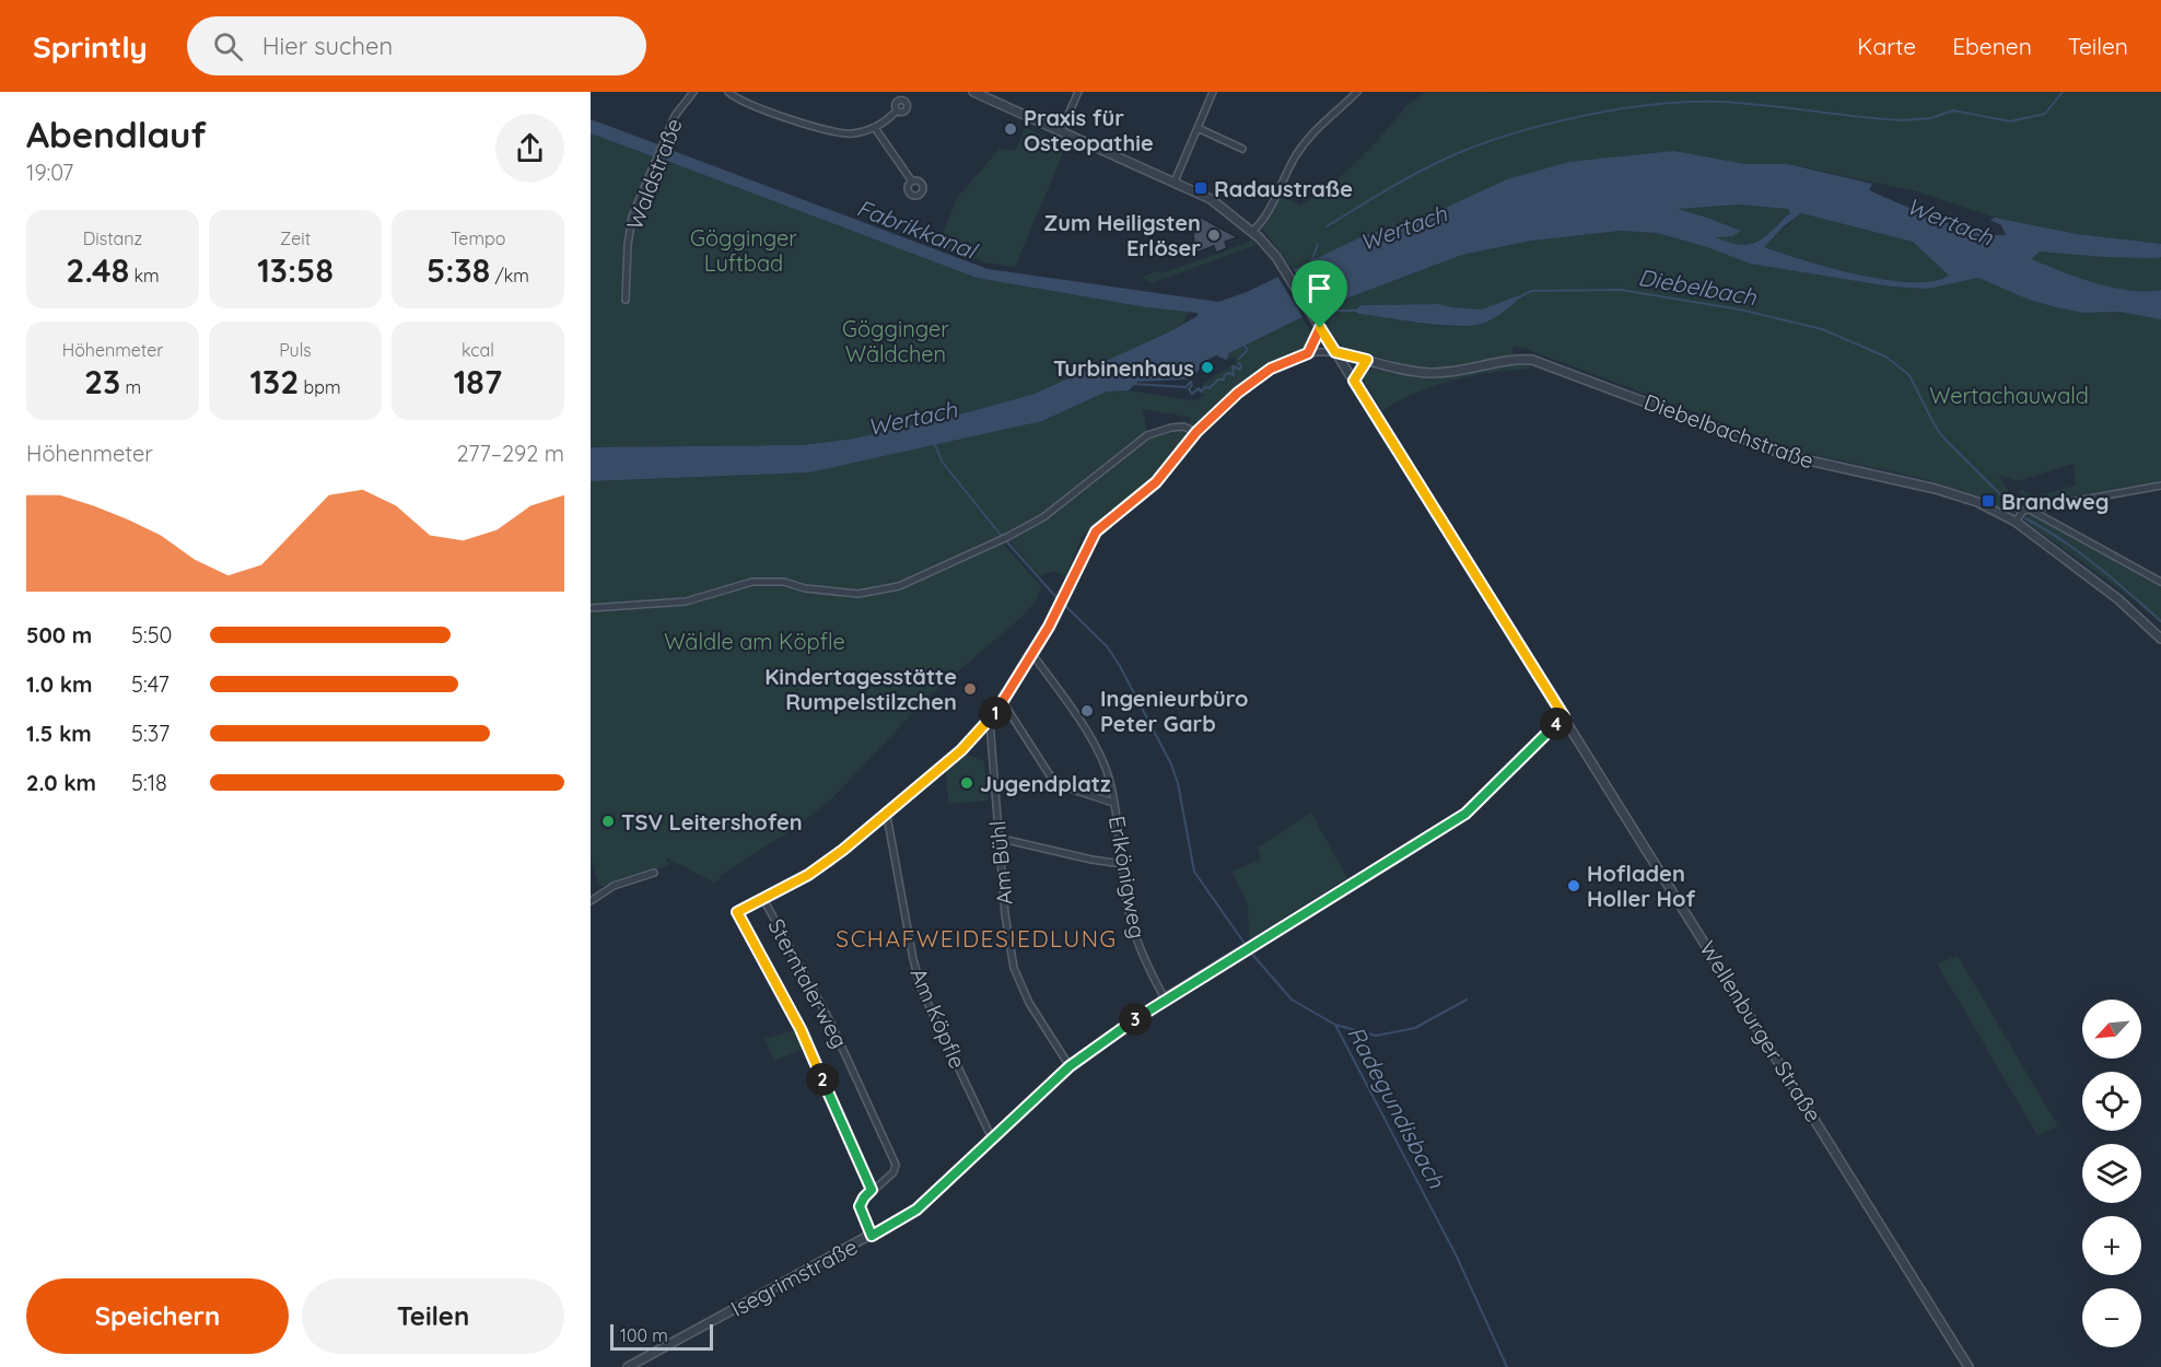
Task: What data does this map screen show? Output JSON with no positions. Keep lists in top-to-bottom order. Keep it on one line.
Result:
{"streets":{"street":["Waldstraße","Diebelbachstraße","Am Bühl","Erlkönigweg","Sterntalerweg","Am Köpfle","Wellenburger Straße","Isegrimstraße"]},"crossings":[["Diebelbachstraße","Wellenburger Straße"],["Am Bühl","Isegrimstraße"],["Erlkönigweg","Isegrimstraße"],["Am Köpfle","Isegrimstraße"],["Wellenburger Straße","Isegrimstraße"]],"districts":["SCHAFWEIDESIEDLUNG"],"water":["Wertach","Fabrikkanal","Diebelbach","Radegundisbach"],"parks":["Gögginger Luftbad","Gögginger Wäldchen","Wertachauwald","Wäldle am Köpfle"],"places":{"other":["Praxis für Osteopathie","Zum Heiligsten Erlöser","Turbinenhaus","Kindertagesstätte Rumpelstilzchen","Ingenieurbüro Peter Garb","Jugendplatz","TSV Leitershofen","Hofladen Holler Hof"],"transit":["Radaustraße","Brandweg"]},"scale_bar":"100 m","north":"bottom left","page":{"header":"Sprintly","search":"Hier suchen","nav":["Karte","Ebenen","Teilen"],"heading":["Abendlauf","19:07"],"stats":[["Distanz","2.48 km"],["Zeit","13:58"],["Tempo","5:38 /km"],["Höhenmeter","23 m"],["Puls","132 bpm"],["kcal","187"]],"chart":["Höhenmeter","277–292 m"],"list":[{"name":"500 m","note":"5:50"},{"name":"1.0 km","note":"5:47"},{"name":"1.5 km","note":"5:37"},{"name":"2.0 km","note":"5:18"}],"pins":["1","4","3","2"],"map_buttons":["+","−"],"buttons":["Speichern","Teilen"],"scale":"100 m"}}
